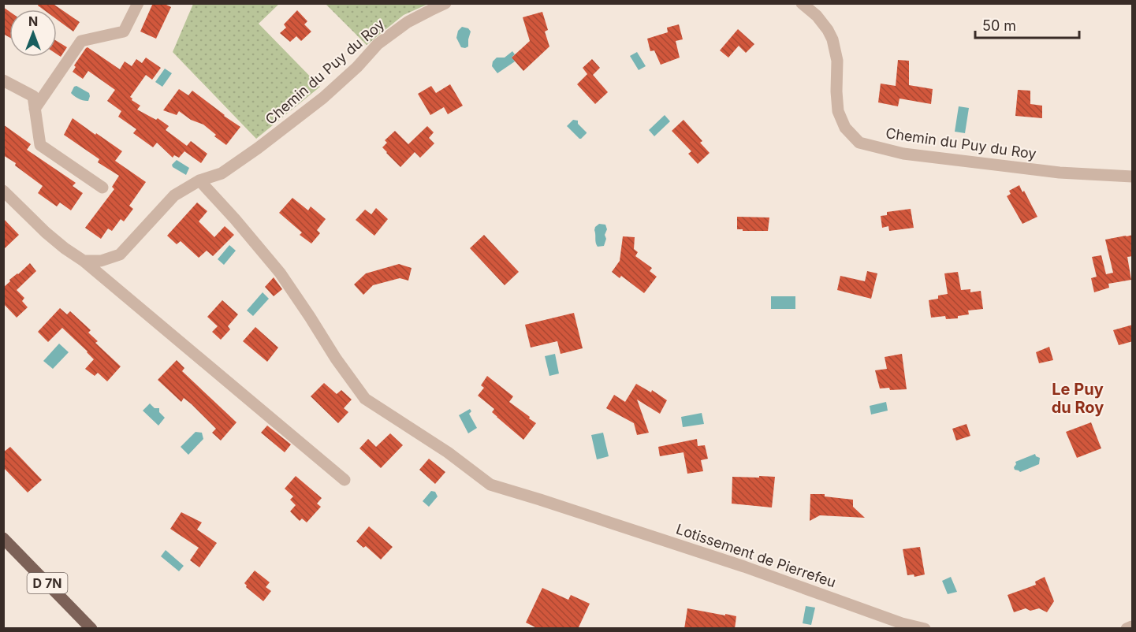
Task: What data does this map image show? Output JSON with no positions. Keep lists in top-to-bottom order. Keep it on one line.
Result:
{"streets":{"main road":["D 7N"],"street":["Chemin du Puy du Roy","Lotissement de Pierrefeu"]},"crossings":[["Chemin du Puy du Roy","Lotissement de Pierrefeu"]],"districts":["Le Puy du Roy"],"scale_bar":"50 m","north":"top"}
